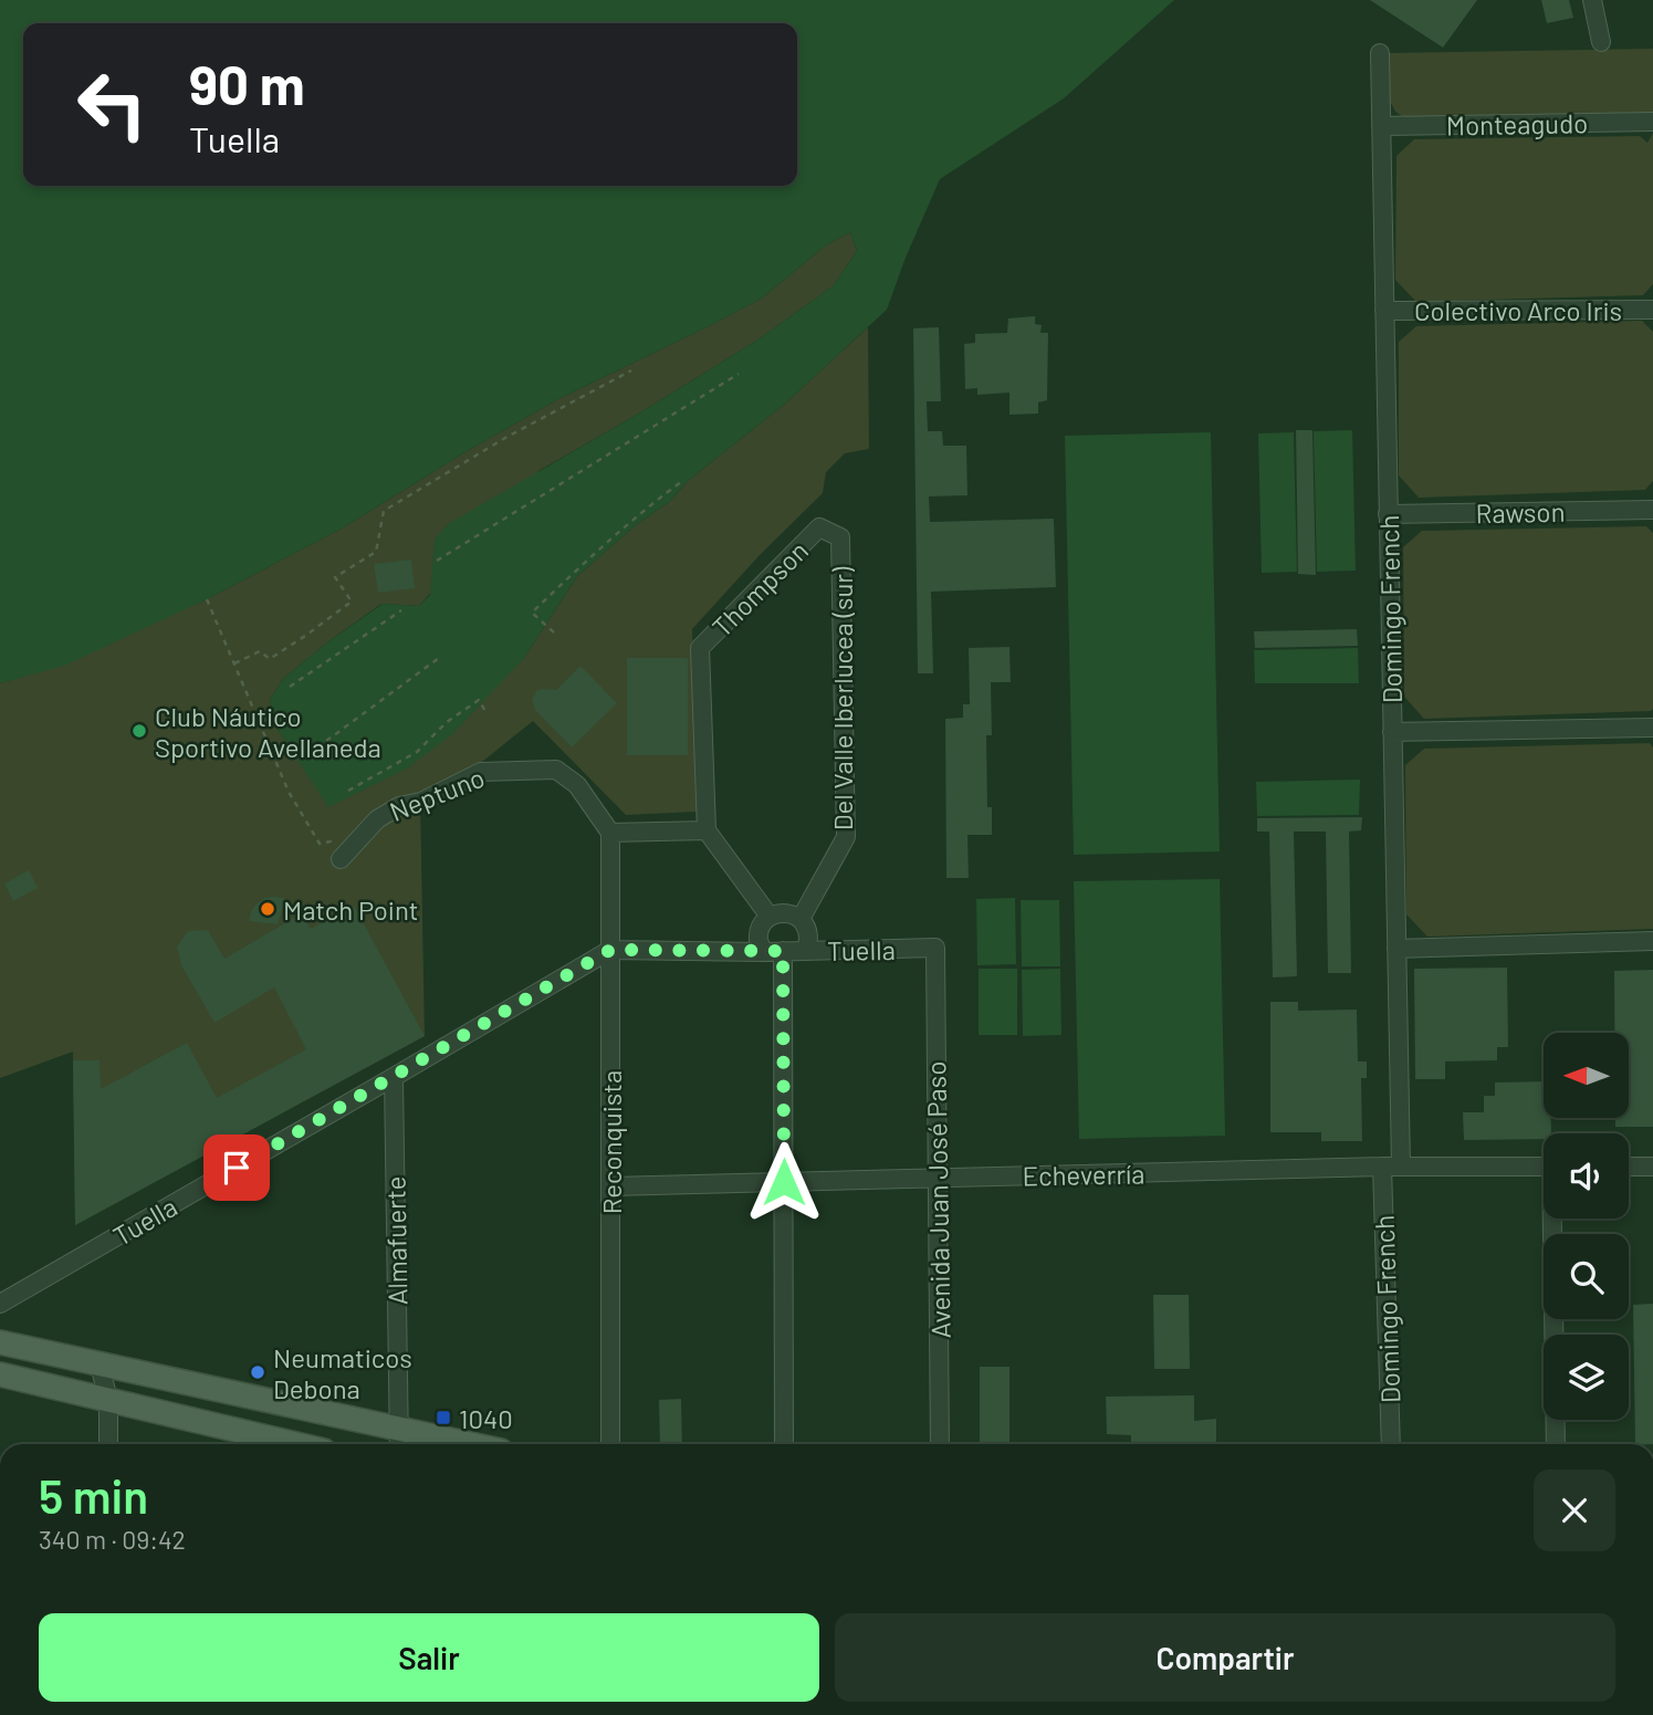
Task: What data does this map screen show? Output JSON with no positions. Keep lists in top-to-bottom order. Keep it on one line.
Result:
{"streets":{"street":["Monteagudo","Colectivo Arco Iris","Rawson","Thompson","Domingo French","Del Valle Iberlucea (sur)","Neptuno","Tuella","Reconquista","Echeverría","Avenida Juan José Paso","Almafuerte"]},"crossings":[["Monteagudo","Domingo French"],["Colectivo Arco Iris","Domingo French"],["Rawson","Domingo French"],["Thompson","Del Valle Iberlucea (sur)"],["Domingo French","Echeverría"],["Del Valle Iberlucea (sur)","Tuella"],["Neptuno","Reconquista"],["Tuella","Reconquista"],["Tuella","Avenida Juan José Paso"],["Tuella","Almafuerte"],["Reconquista","Echeverría"],["Echeverría","Avenida Juan José Paso"]],"places":{"other":["Club Náutico Sportivo Avellaneda","Match Point","Neumaticos Debona"],"transit":["1040"]},"north":"left","page":{"turn":["90 m","Tuella"],"heading":["5 min","340 m · 09:42"],"buttons":["Salir","Compartir"]}}
